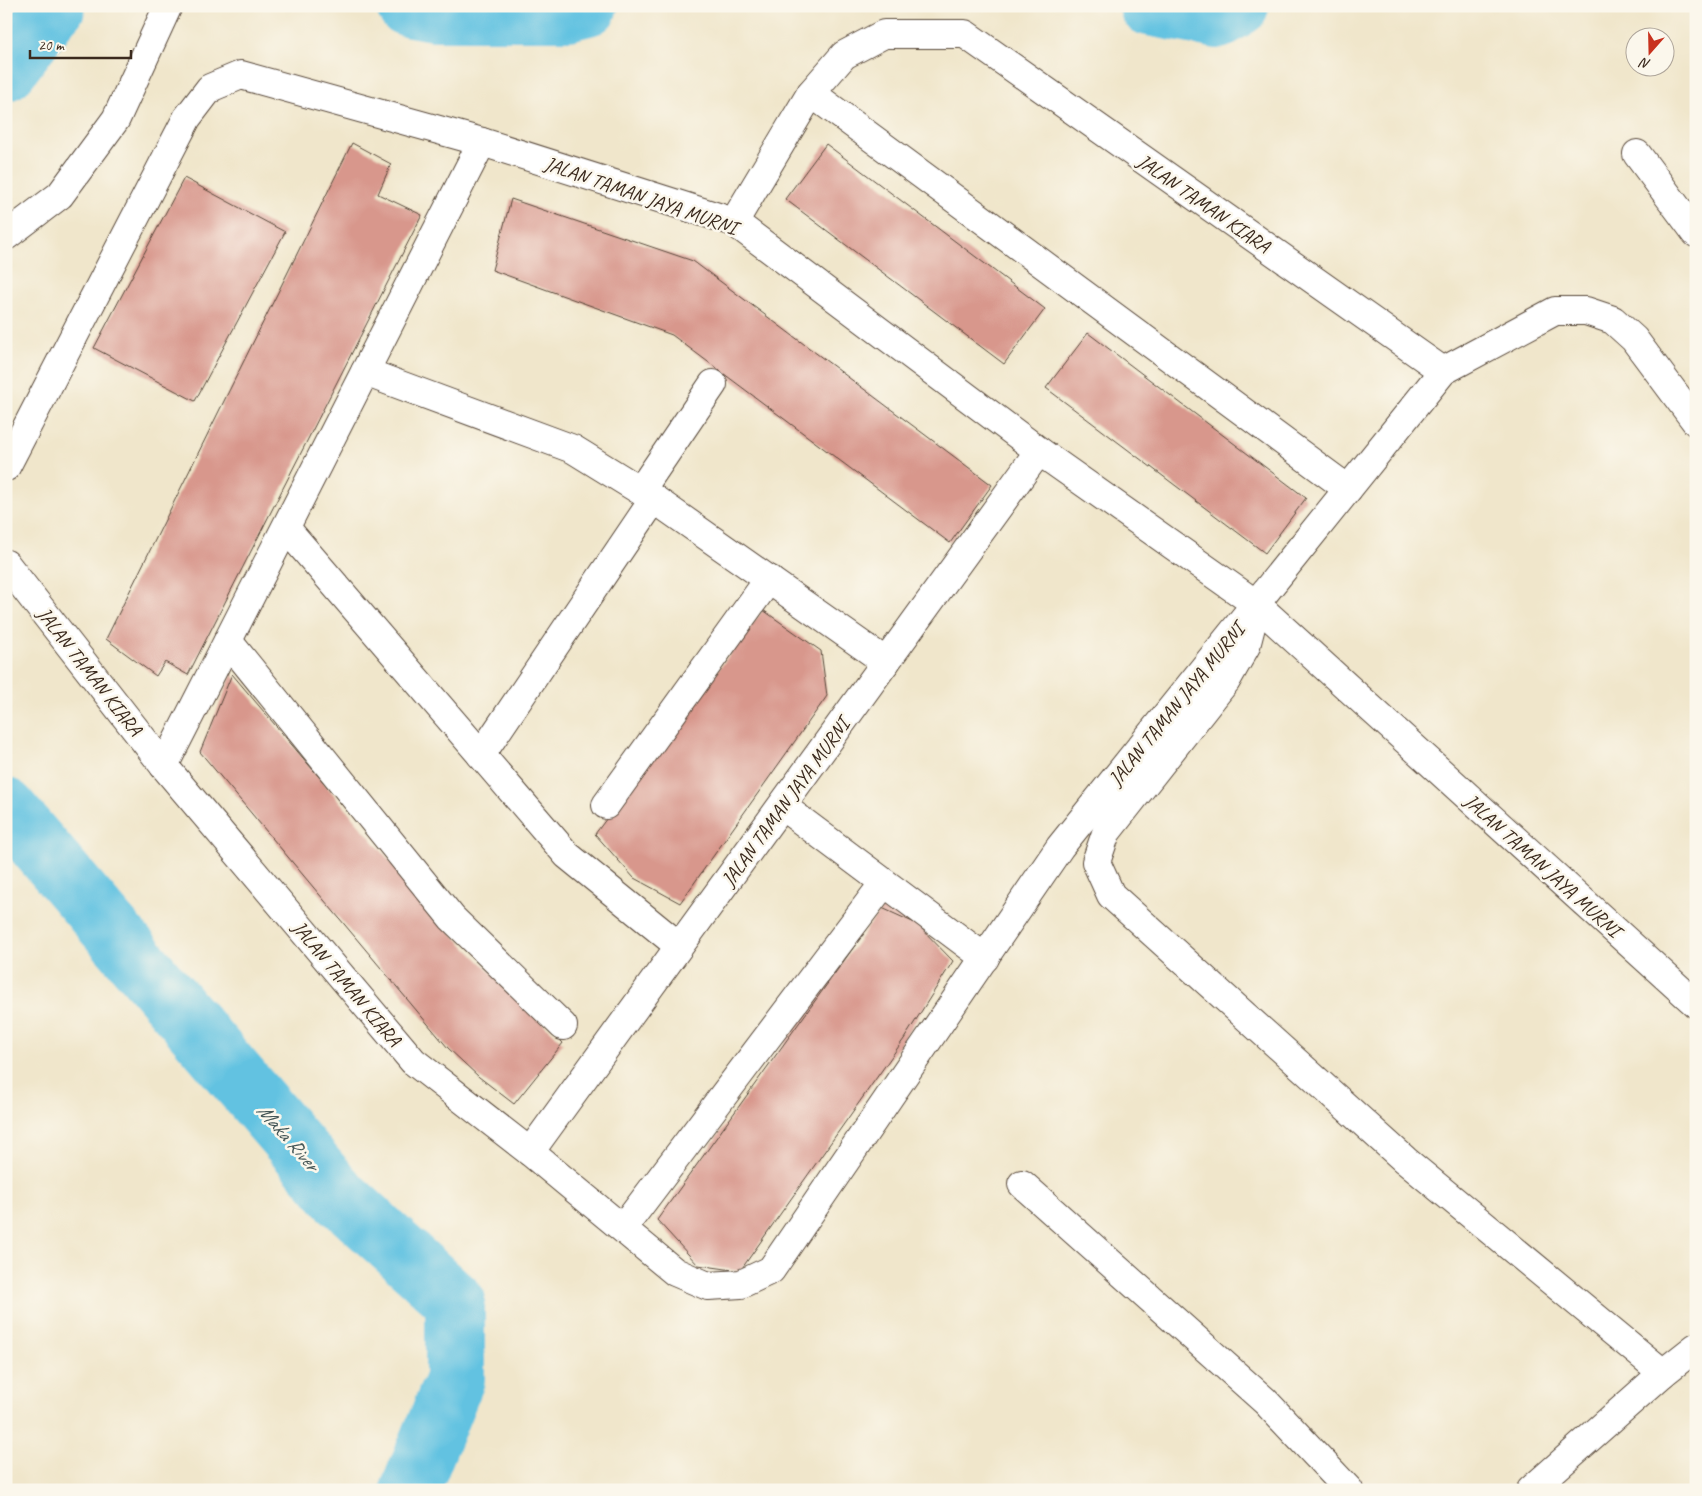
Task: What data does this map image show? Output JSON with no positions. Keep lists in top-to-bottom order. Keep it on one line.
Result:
{"streets":{"street":["JALAN TAMAN JAYA MURNI","JALAN TAMAN KIARA"]},"crossings":[["JALAN TAMAN JAYA MURNI","JALAN TAMAN KIARA"]],"water":["Maka River"],"scale_bar":"20 m","north":"bottom"}
